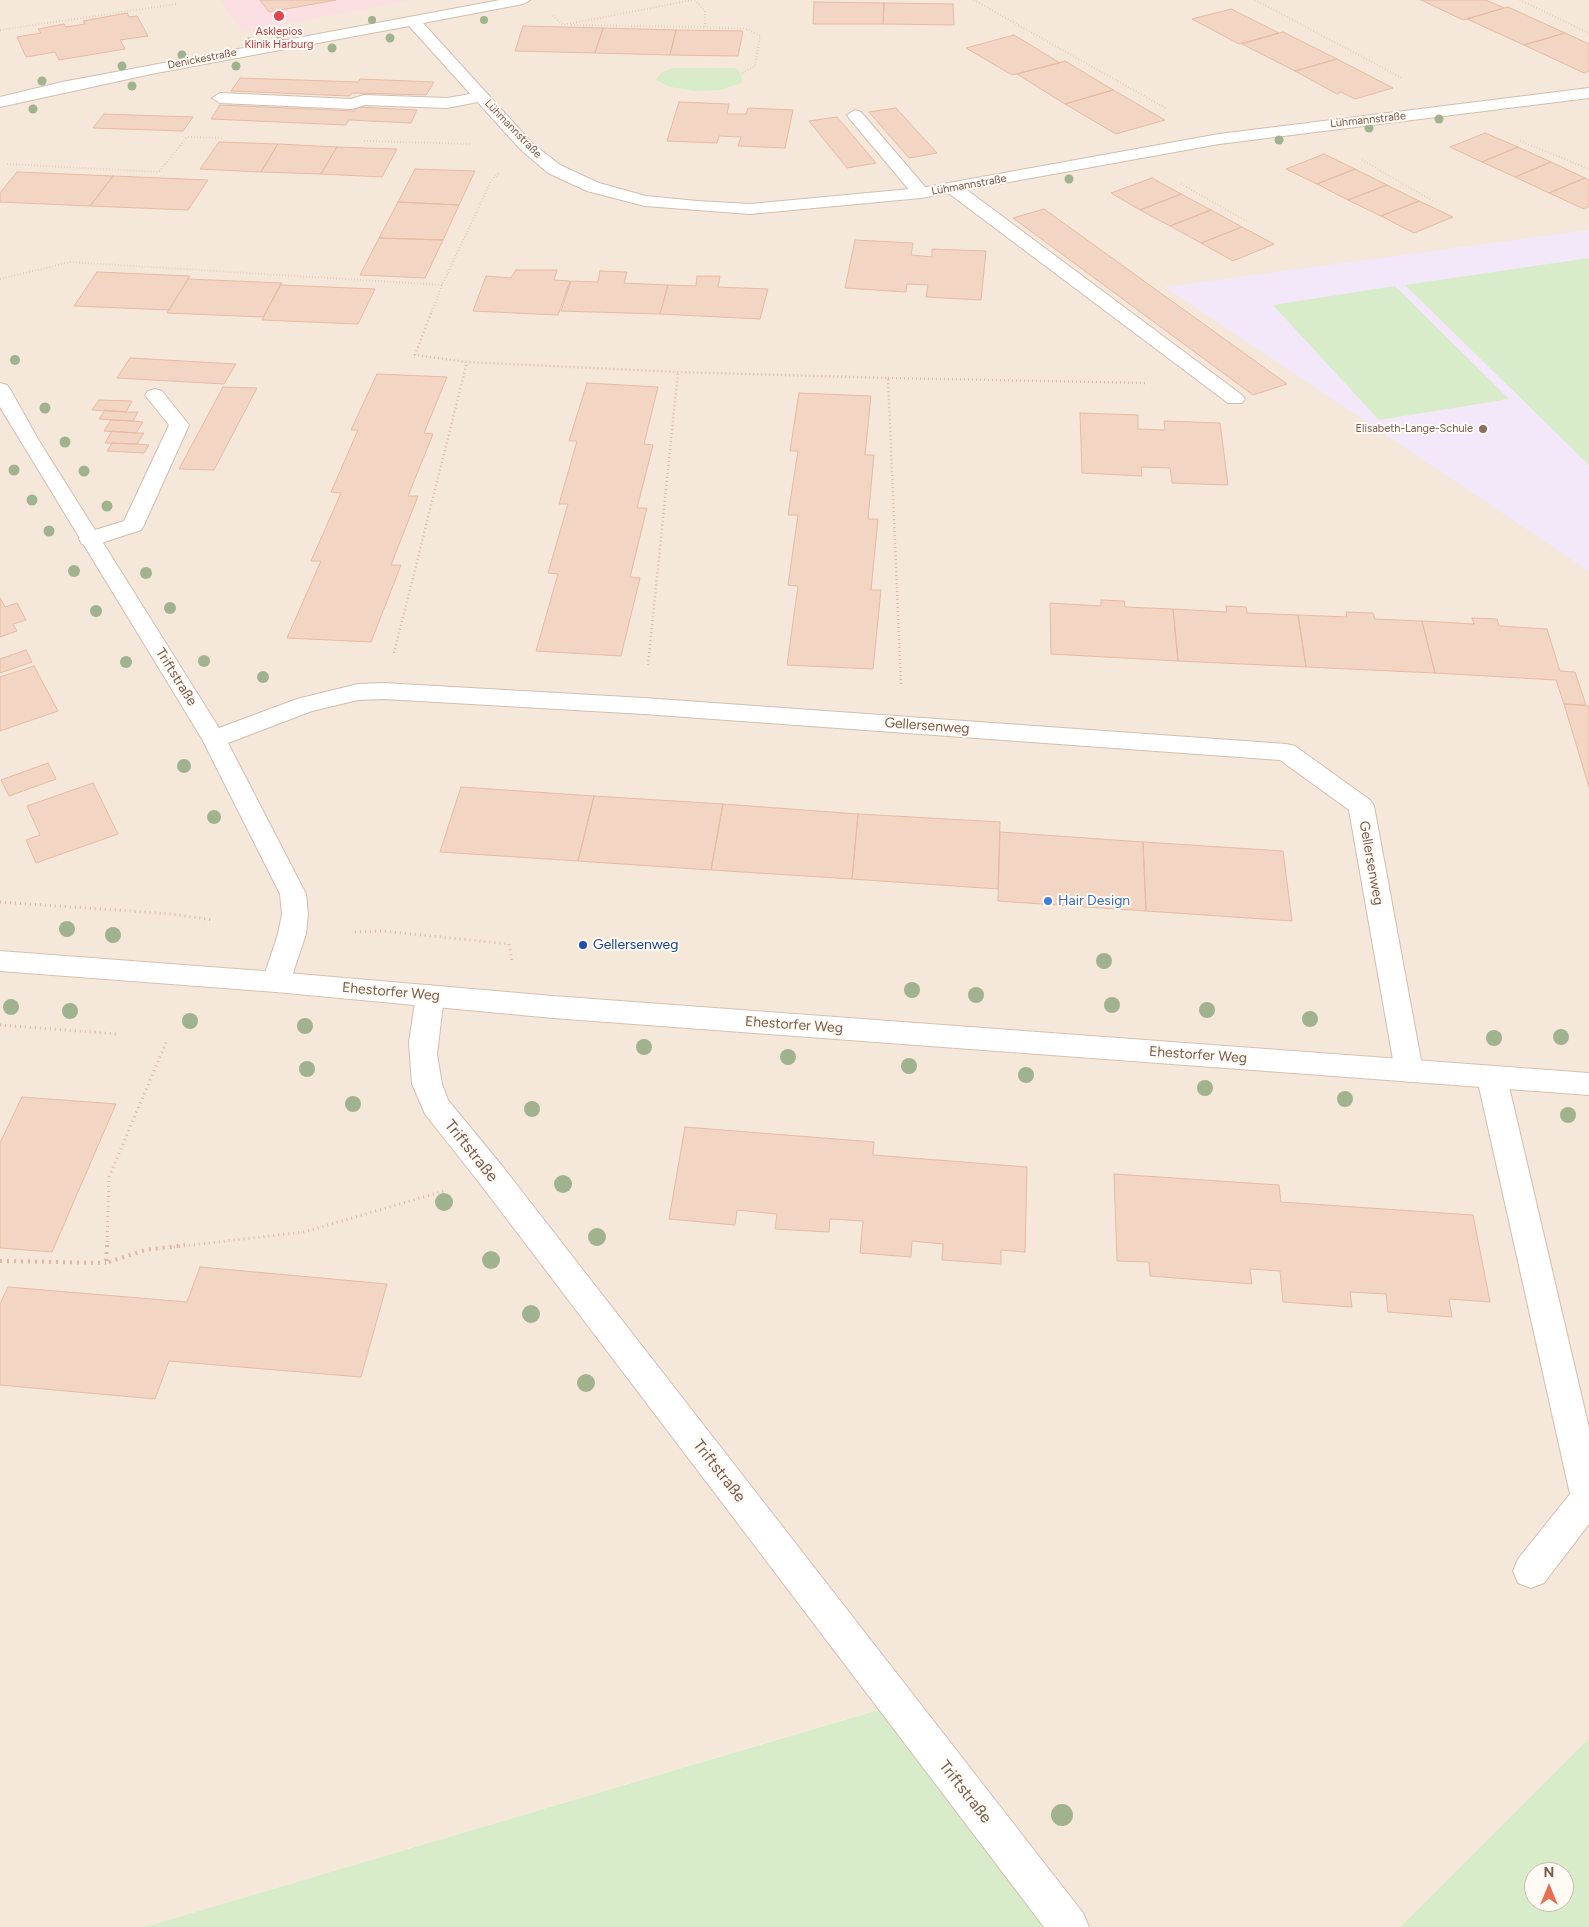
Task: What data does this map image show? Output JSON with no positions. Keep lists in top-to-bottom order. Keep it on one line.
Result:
{"streets":{"street":["Denickestraße","Lühmannstraße","Triftstraße","Gellersenweg","Ehestorfer Weg"]},"crossings":[["Denickestraße","Lühmannstraße"],["Triftstraße","Gellersenweg"],["Triftstraße","Ehestorfer Weg"],["Gellersenweg","Ehestorfer Weg"]],"places":["Asklepios Klinik Harburg","Elisabeth-Lange-Schule","Hair Design","Gellersenweg"],"north":"top"}
